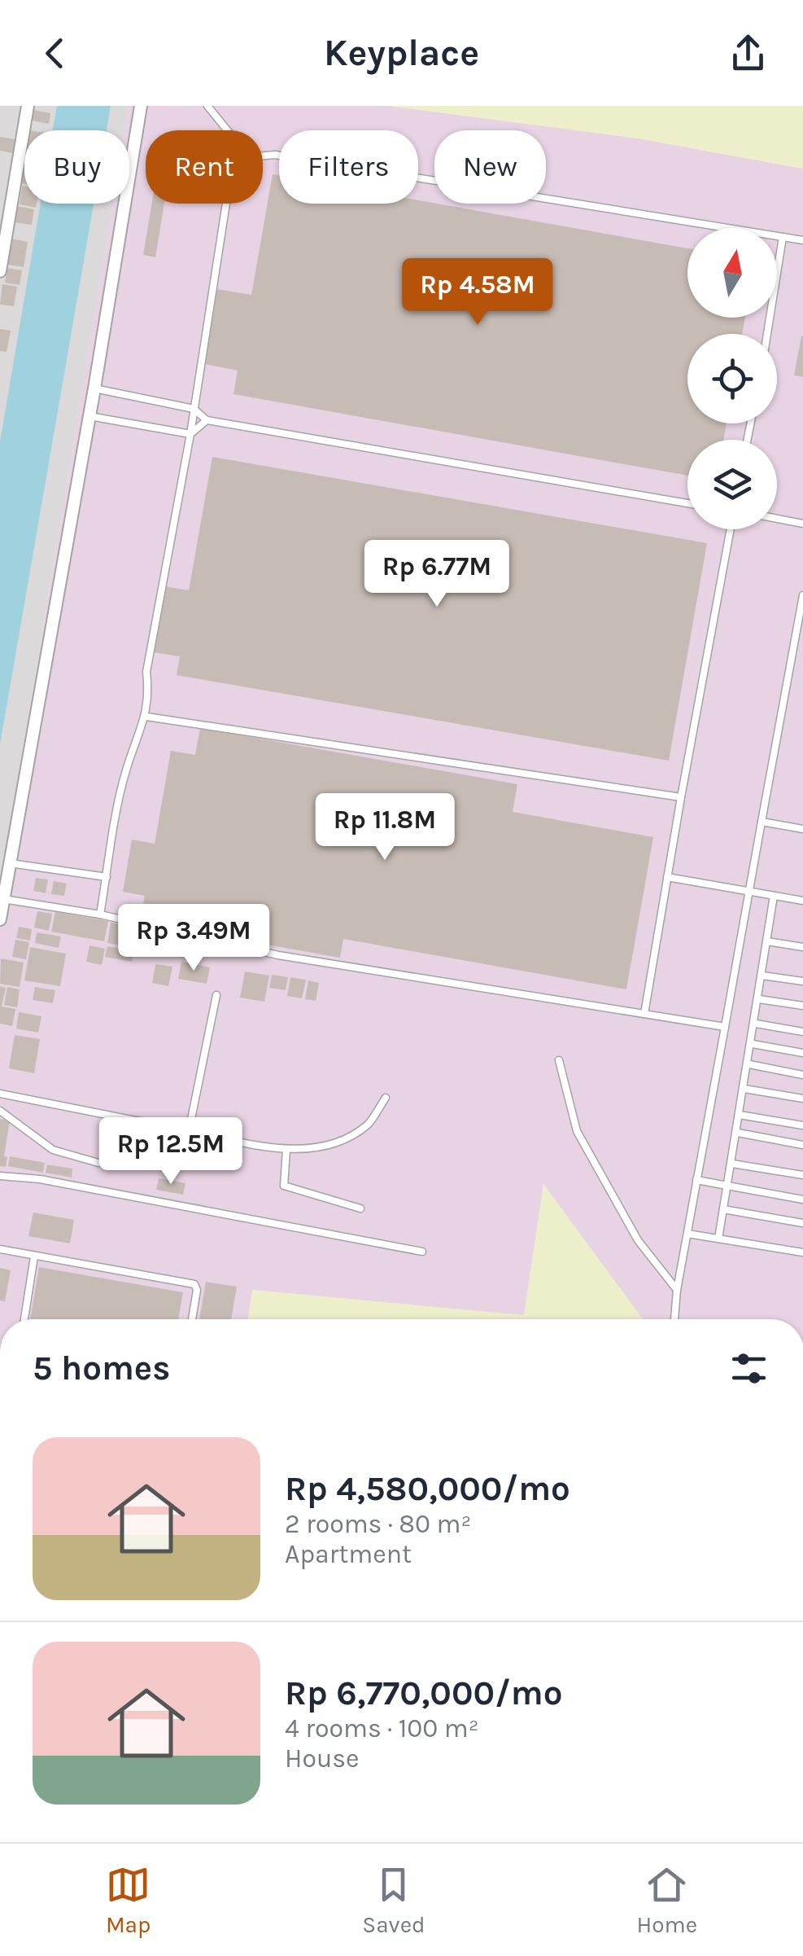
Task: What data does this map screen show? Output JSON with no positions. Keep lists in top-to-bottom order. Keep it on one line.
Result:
{"north":"top","page":{"header":"Keyplace","chip":["Buy","Rent","Filters","New"],"price":["Rp 4.58M","Rp 6.77M","Rp 11.8M","Rp 3.49M","Rp 12.5M"],"heading":"5 homes","list":[{"name":"Rp 4,580,000/mo","note":"2 rooms · 80 m² · Apartment"},{"name":"Rp 6,770,000/mo","note":"4 rooms · 100 m² · House"}],"tabs":["Map","Saved","Home"]}}
